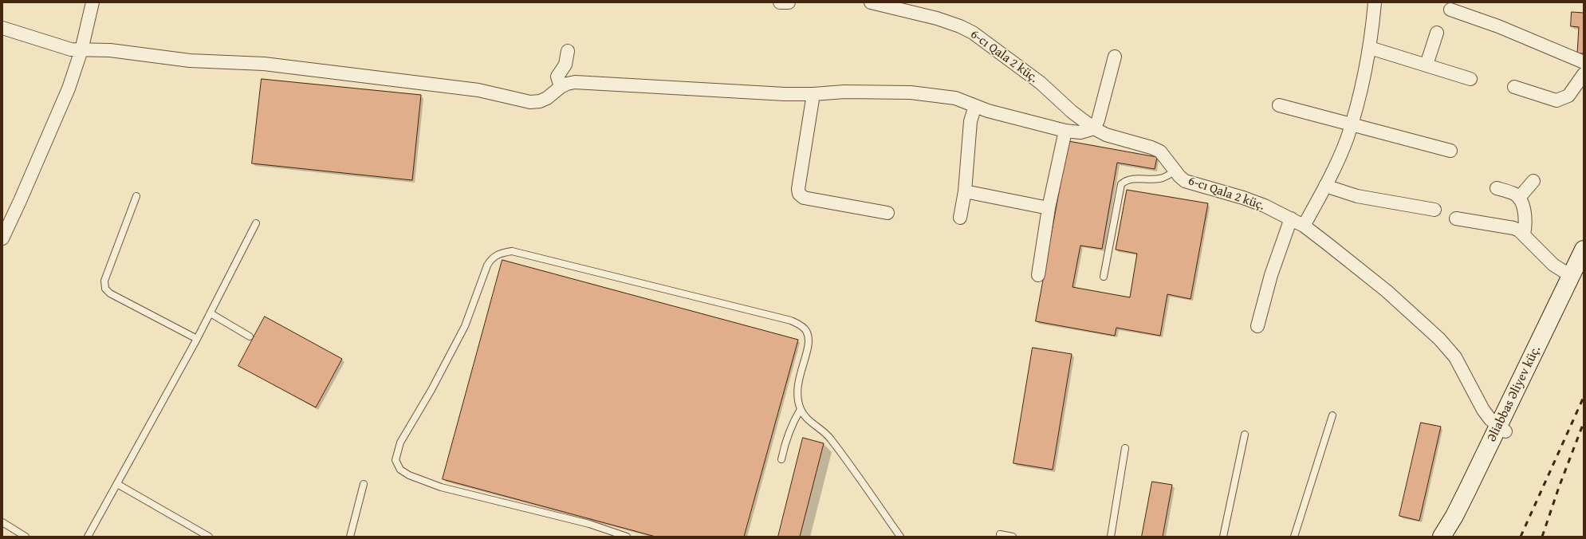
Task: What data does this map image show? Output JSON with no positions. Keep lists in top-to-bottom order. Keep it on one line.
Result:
{"streets":{"main road":["Əliabbas Əliyev küç."],"street":["6-cı Qala 2 küç."]},"crossings":[["6-cı Qala 2 küç.","Əliabbas Əliyev küç."]]}
